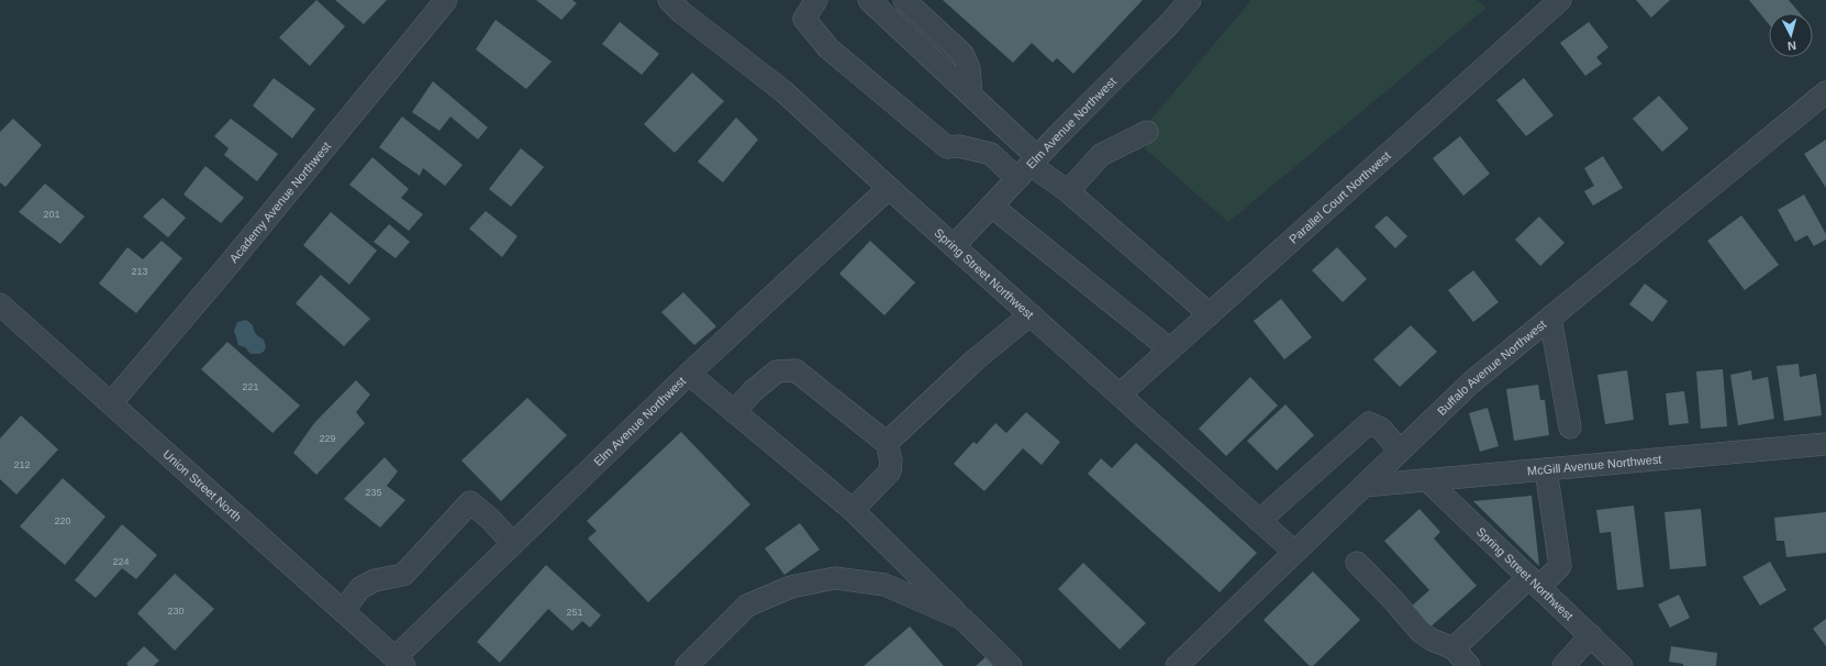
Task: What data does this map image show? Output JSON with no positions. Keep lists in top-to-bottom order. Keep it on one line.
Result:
{"streets":{"street":["Elm Avenue Northwest","Parallel Court Northwest","Academy Avenue Northwest","Spring Street Northwest","Buffalo Avenue Northwest","McGill Avenue Northwest","Union Street North"]},"crossings":[["Elm Avenue Northwest","Spring Street Northwest"],["Elm Avenue Northwest","Union Street North"],["Parallel Court Northwest","Spring Street Northwest"],["Academy Avenue Northwest","Union Street North"],["Spring Street Northwest","Buffalo Avenue Northwest"],["Spring Street Northwest","McGill Avenue Northwest"],["Buffalo Avenue Northwest","McGill Avenue Northwest"]],"house_numbers":["201","213","221","229","212","235","220","224","230","251"],"north":"bottom"}
